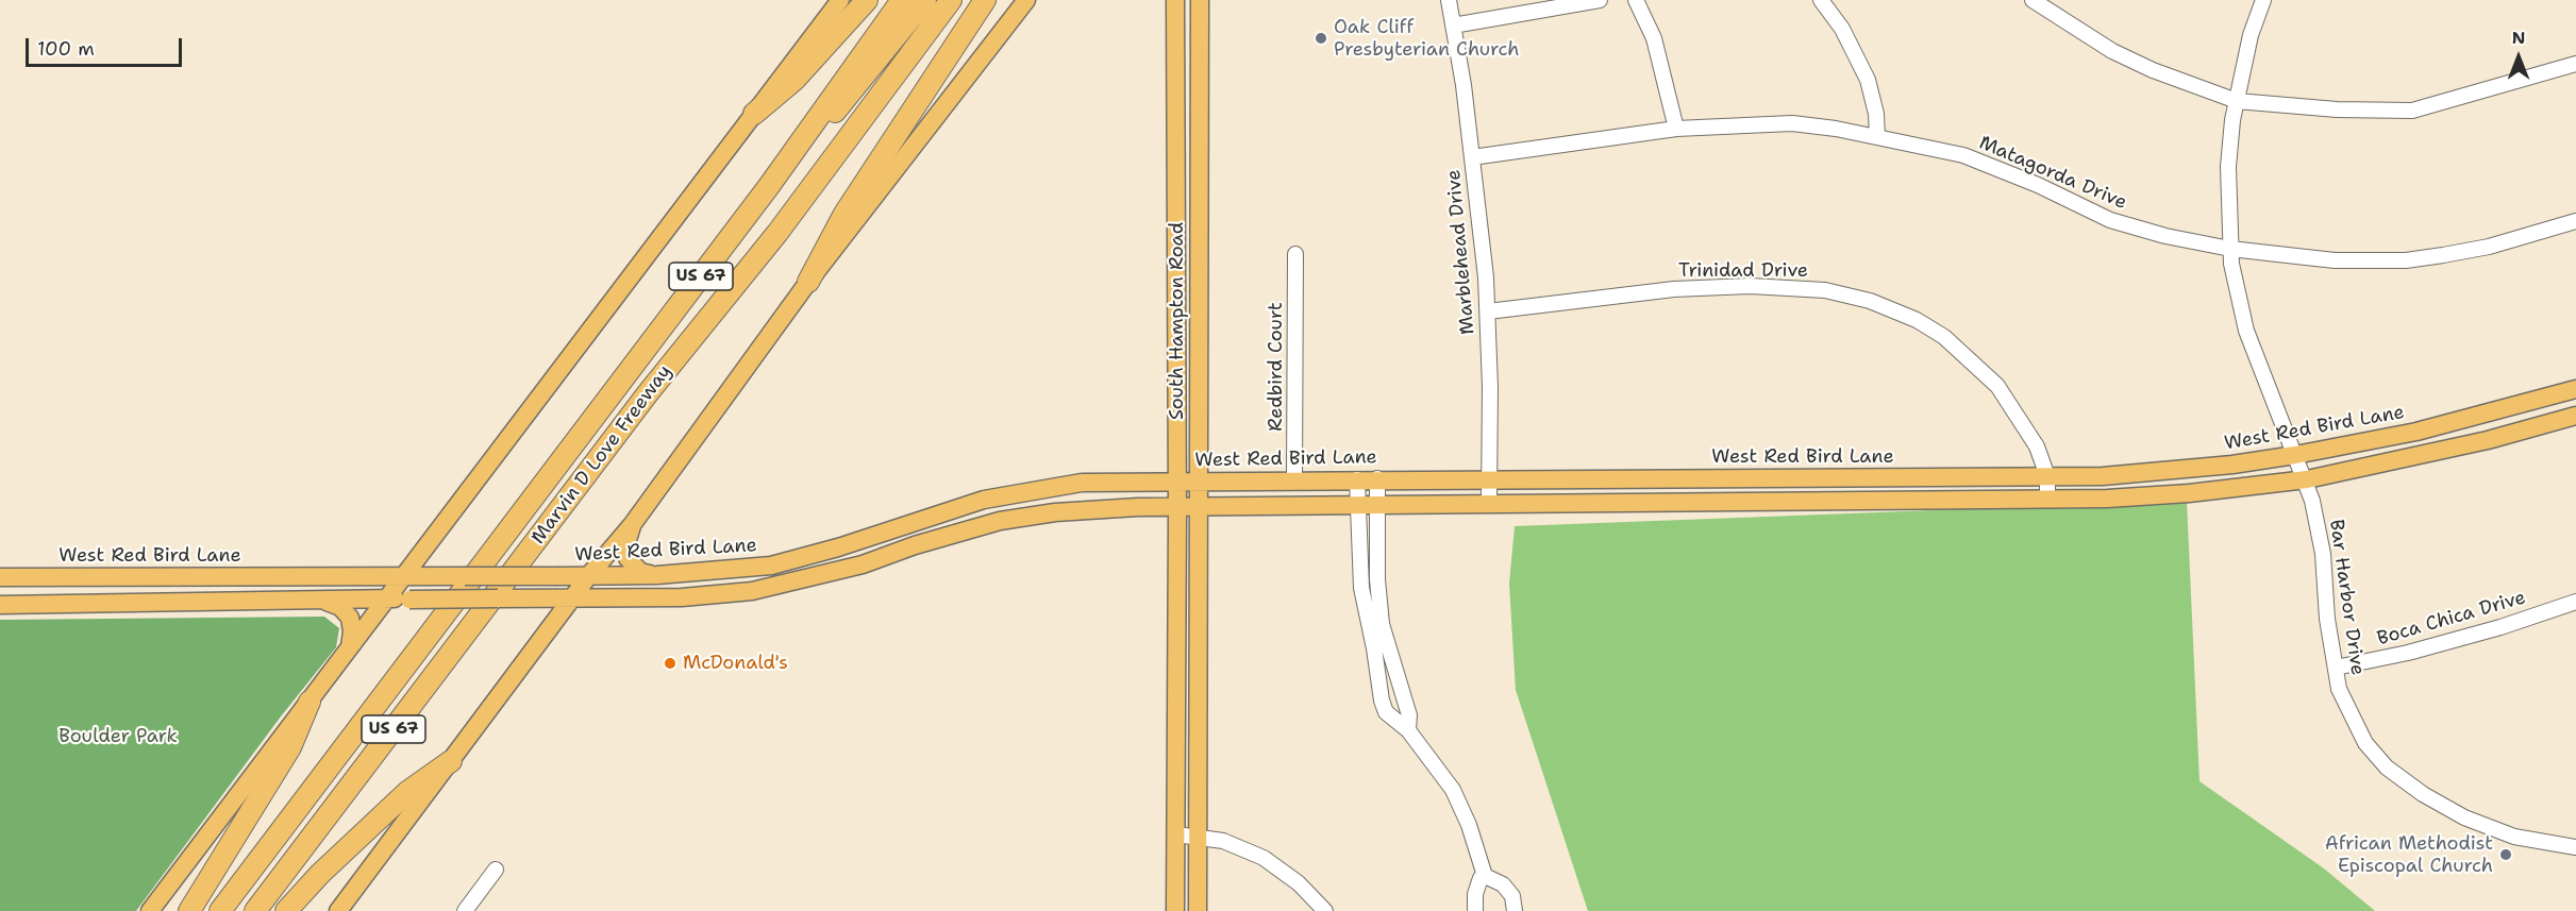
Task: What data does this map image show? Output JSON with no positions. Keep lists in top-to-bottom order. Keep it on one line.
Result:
{"streets":{"highway":["US 67","Marvin D Love Freeway"],"main road":["South Hampton Road","West Red Bird Lane"],"street":["Matagorda Drive","Marblehead Drive","Trinidad Drive","Redbird Court","Bar Harbor Drive","Boca Chica Drive"]},"crossings":[["Matagorda Drive","Marblehead Drive"],["Matagorda Drive","Bar Harbor Drive"],["Marblehead Drive","Trinidad Drive"],["Marblehead Drive","West Red Bird Lane"],["Trinidad Drive","West Red Bird Lane"],["South Hampton Road","West Red Bird Lane"],["Redbird Court","West Red Bird Lane"],["West Red Bird Lane","Bar Harbor Drive"],["Bar Harbor Drive","Boca Chica Drive"]],"parks":["Boulder Park"],"places":["Oak Cliff Presbyterian Church","McDonald's","African Methodist Episcopal Church"],"scale_bar":"100 m","north":"top"}
